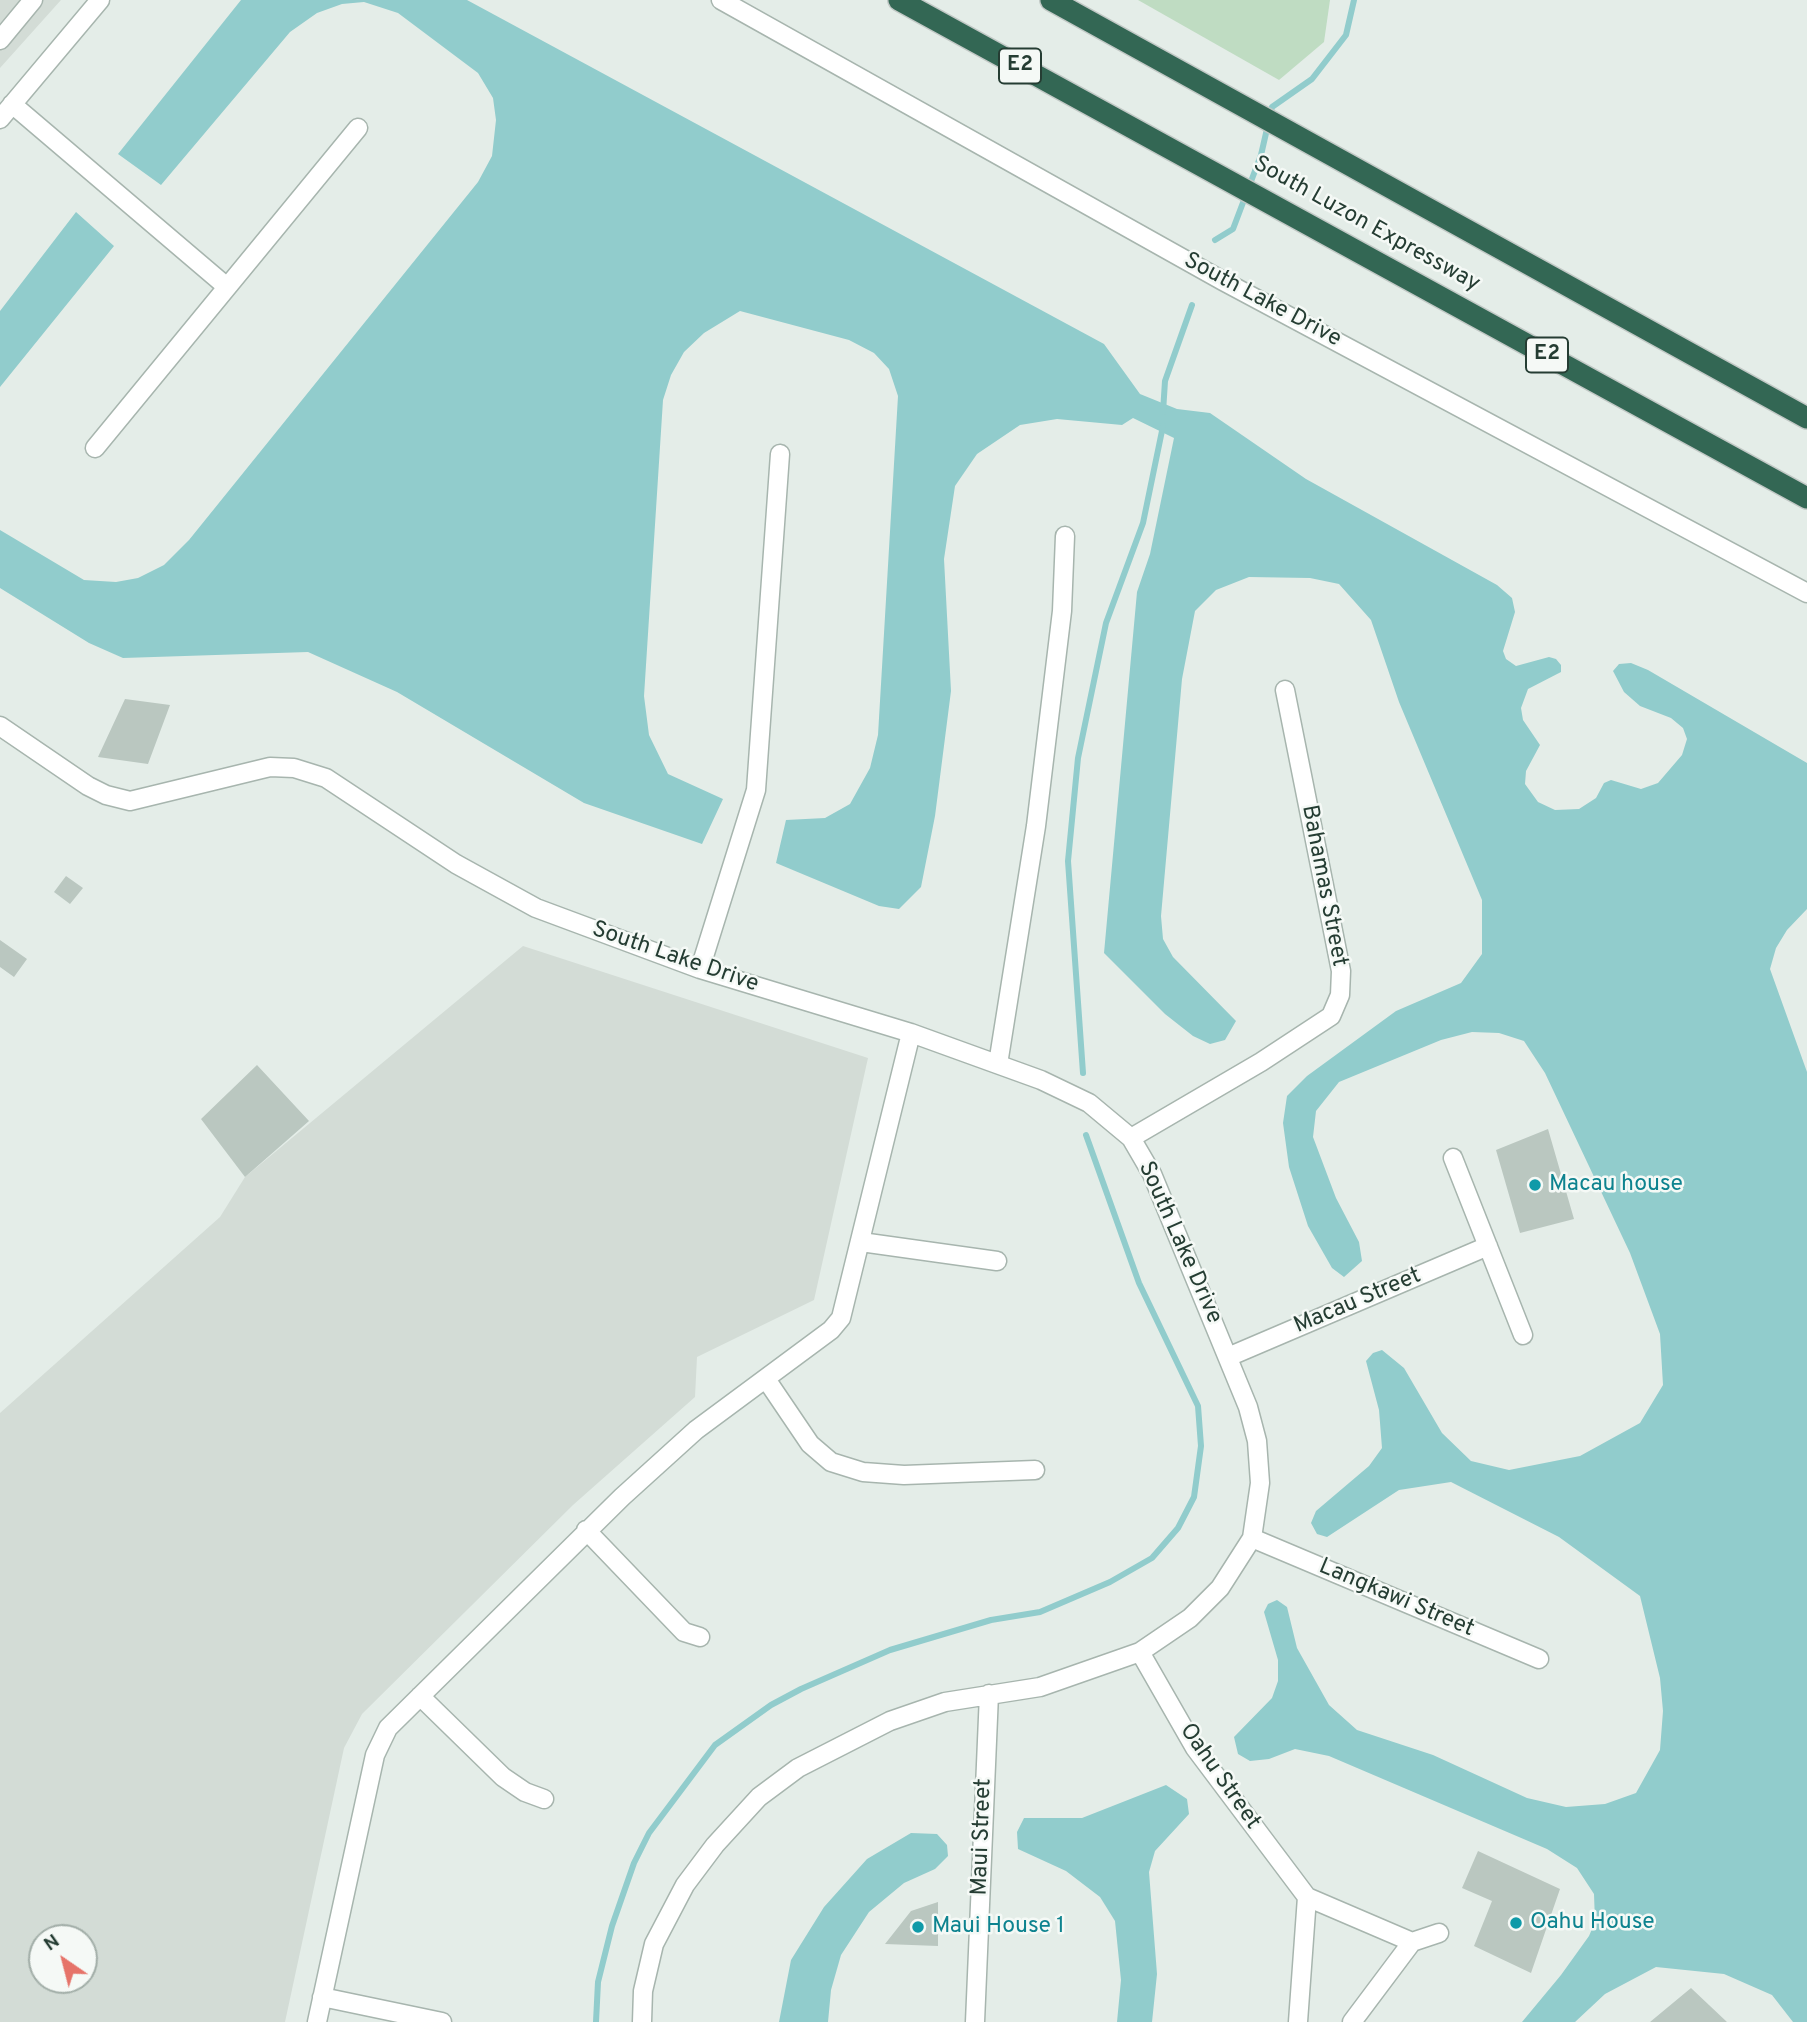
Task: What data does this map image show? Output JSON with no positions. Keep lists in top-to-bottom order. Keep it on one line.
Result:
{"streets":{"highway":["E2","South Luzon Expressway"],"street":["South Lake Drive","Bahamas Street","Macau Street","Langkawi Street","Oahu Street","Maui Street"]},"crossings":[["South Lake Drive","Bahamas Street"],["South Lake Drive","Macau Street"],["South Lake Drive","Langkawi Street"],["South Lake Drive","Oahu Street"],["South Lake Drive","Maui Street"]],"places":["Macau house","Oahu House","Maui House 1"],"north":"top left"}
